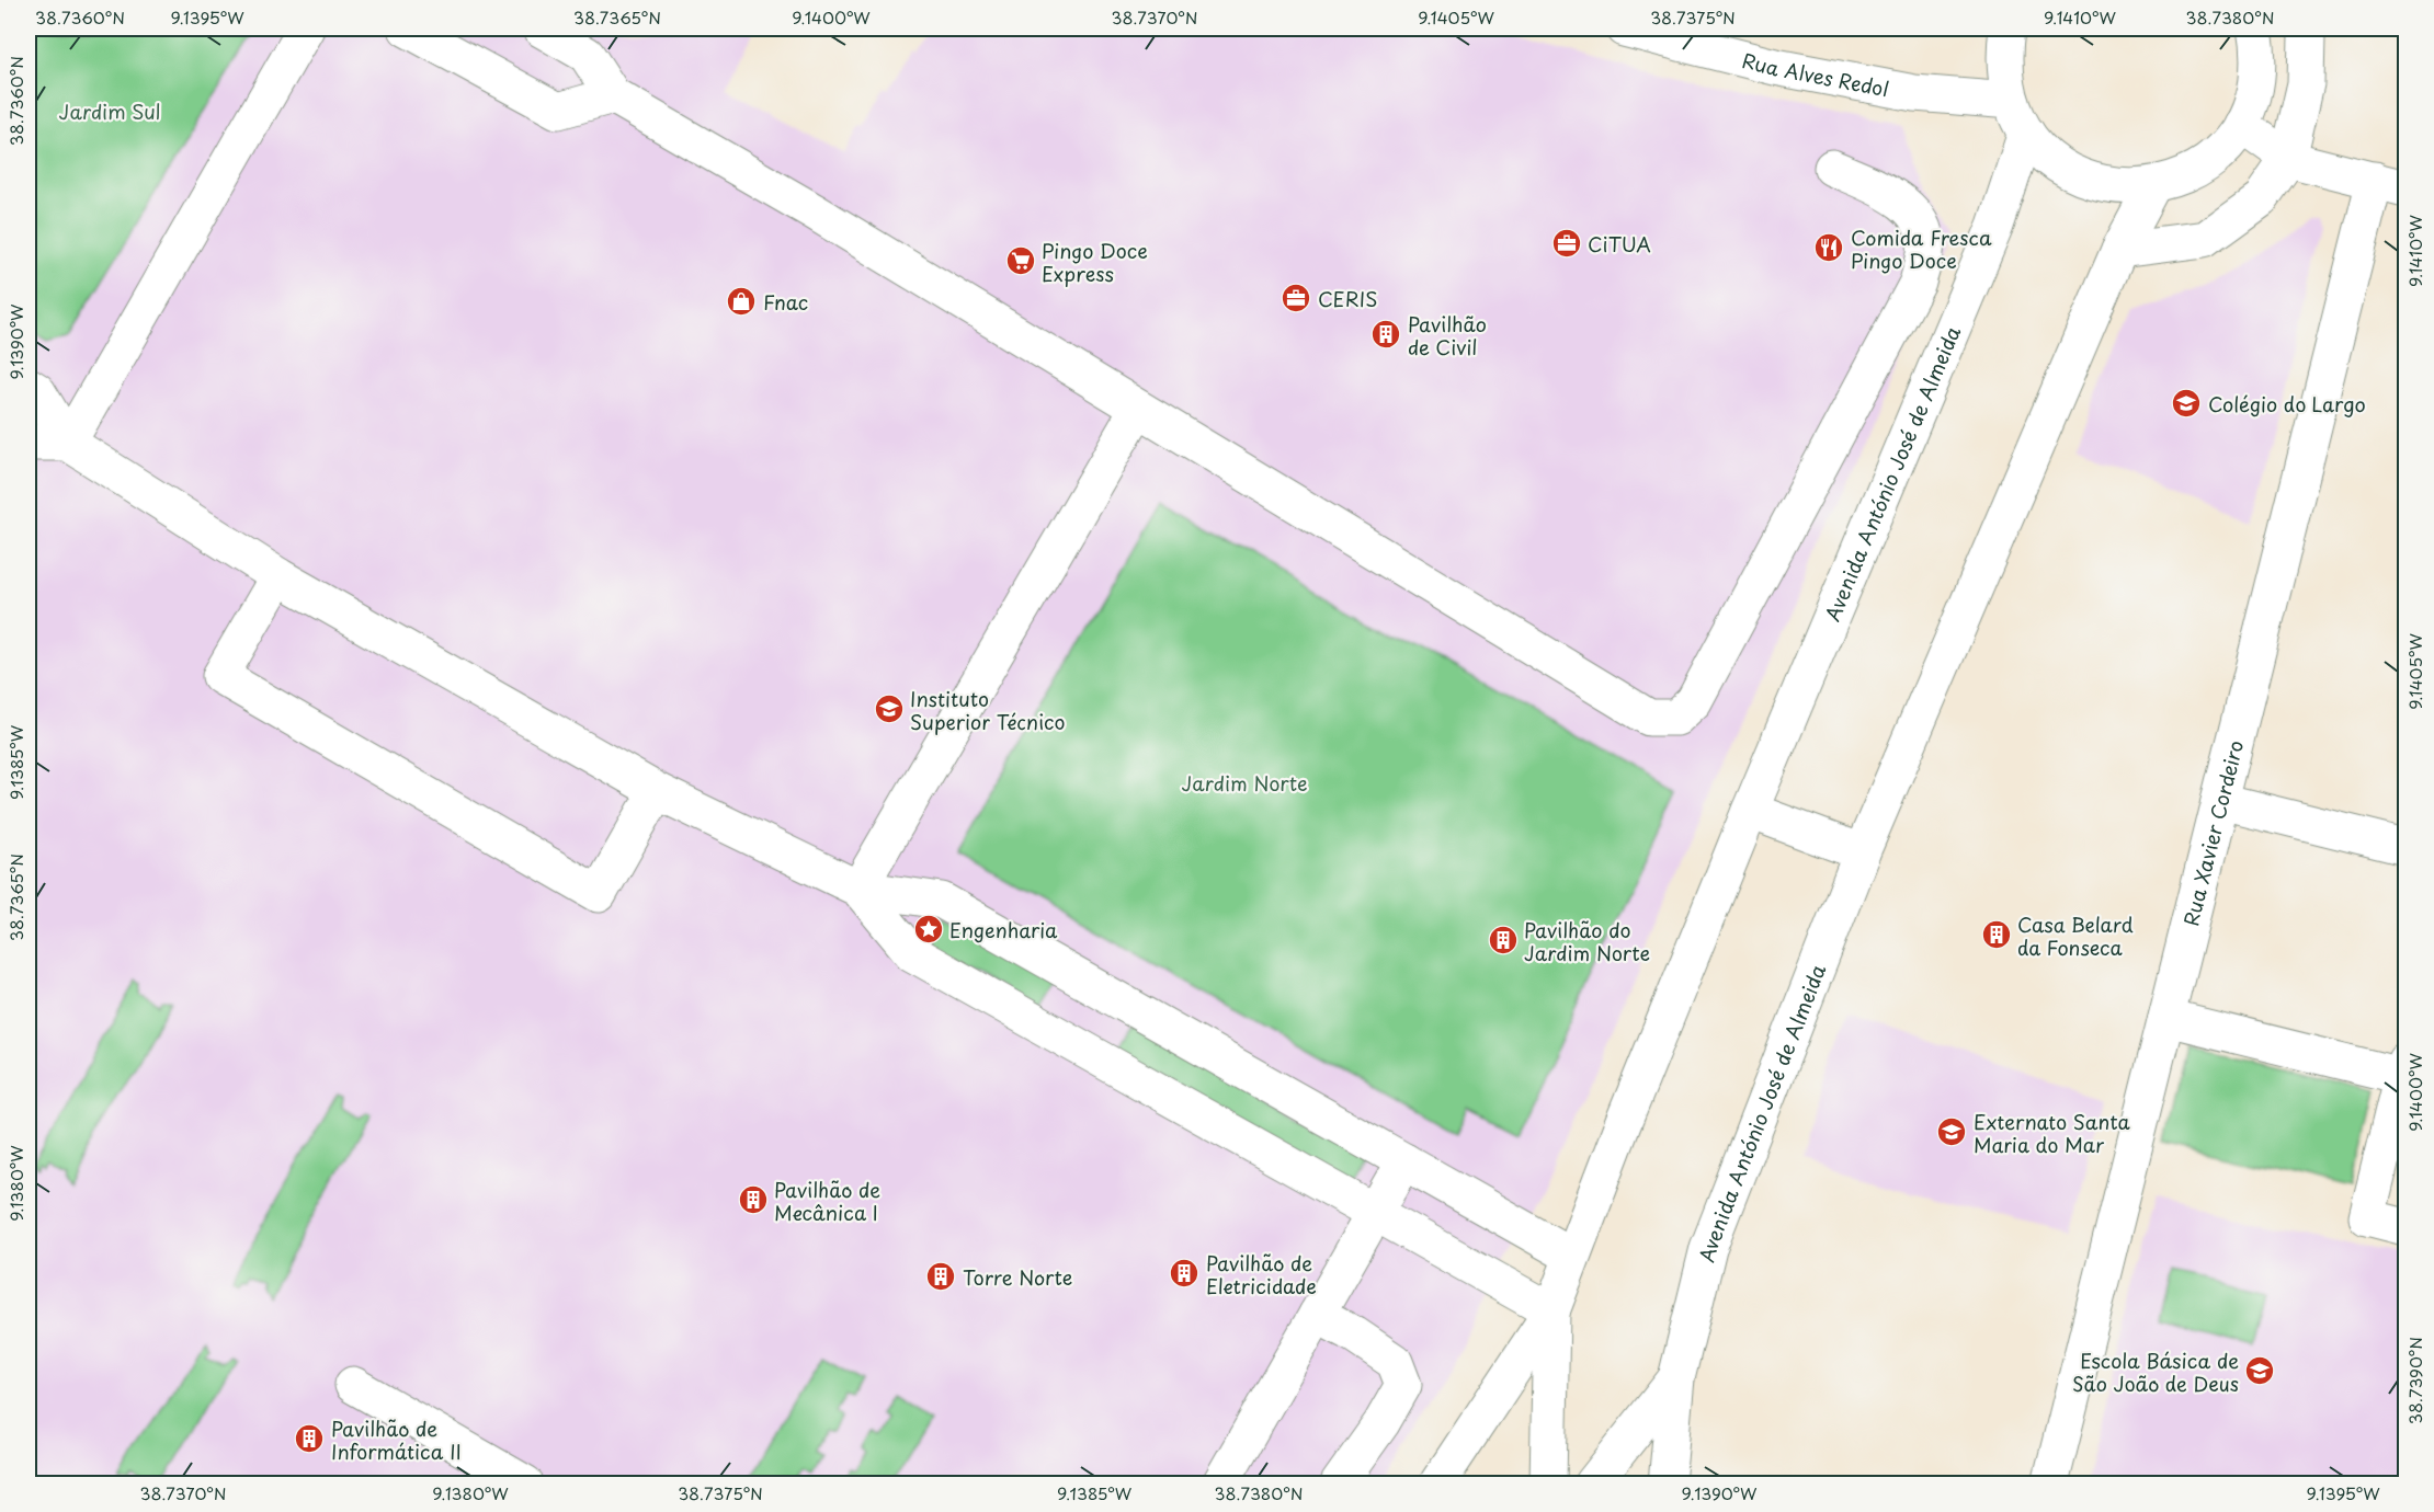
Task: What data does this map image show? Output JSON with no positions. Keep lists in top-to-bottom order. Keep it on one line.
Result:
{"streets":{"street":["Rua Alves Redol","Avenida António José de Almeida","Rua Xavier Cordeiro"]},"parks":["Jardim Sul","Jardim Norte"],"places":{"office":["CiTUA","CERIS"],"restaurant":["Comida Fresca Pingo Doce"],"supermarket":["Pingo Doce Express"],"shop":["Fnac"],"building":["Pavilhão de Civil","Casa Belard da Fonseca","Pavilhão do Jardim Norte","Pavilhão de Mecânica I","Pavilhão de Eletricidade","Torre Norte","Pavilhão de Informática II"],"school or university":["Colégio do Largo","Instituto Superior Técnico","Externato Santa Maria do Mar","Escola Básica de São João de Deus"],"place":["Engenharia"]},"coordinates":["38.7360°N","9.1395°W","38.7365°N","9.1400°W","38.7370°N","9.1405°W","38.7375°N","9.1410°W","38.7380°N","9.1390°W","9.1385°W","9.1380°W","38.7390°N"]}
